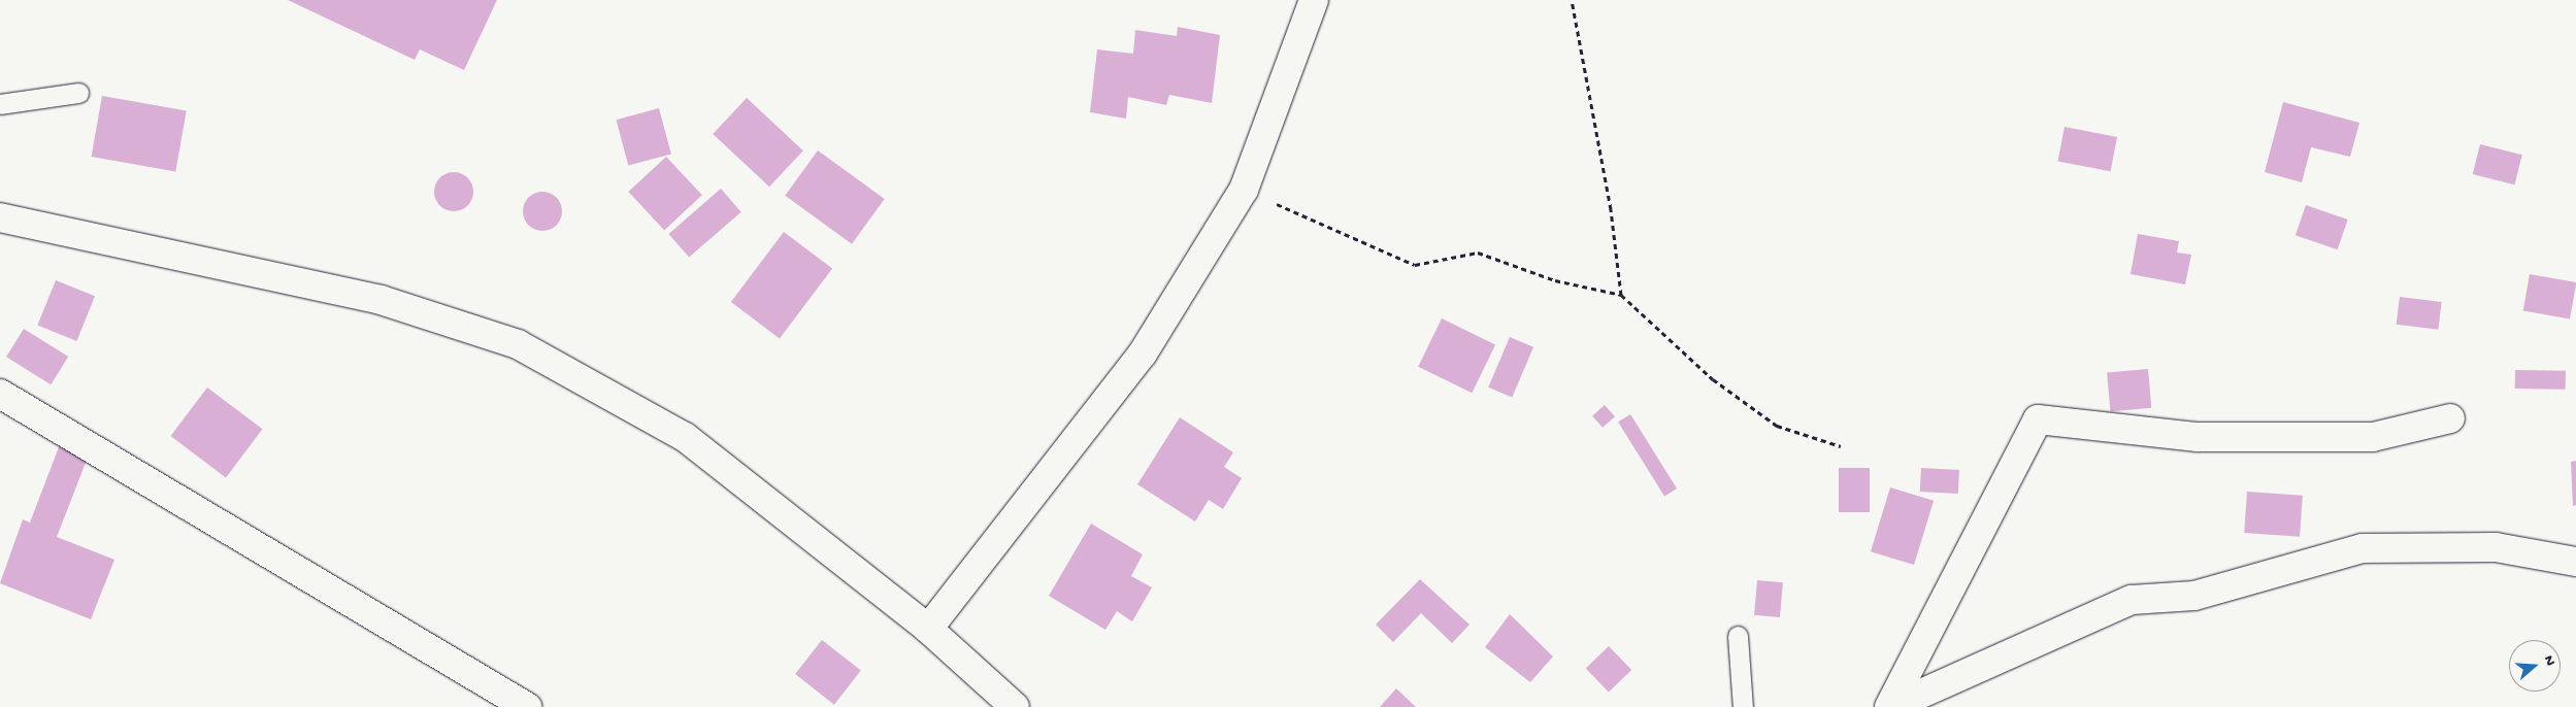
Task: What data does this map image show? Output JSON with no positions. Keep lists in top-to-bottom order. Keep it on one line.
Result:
{"north":"right"}
